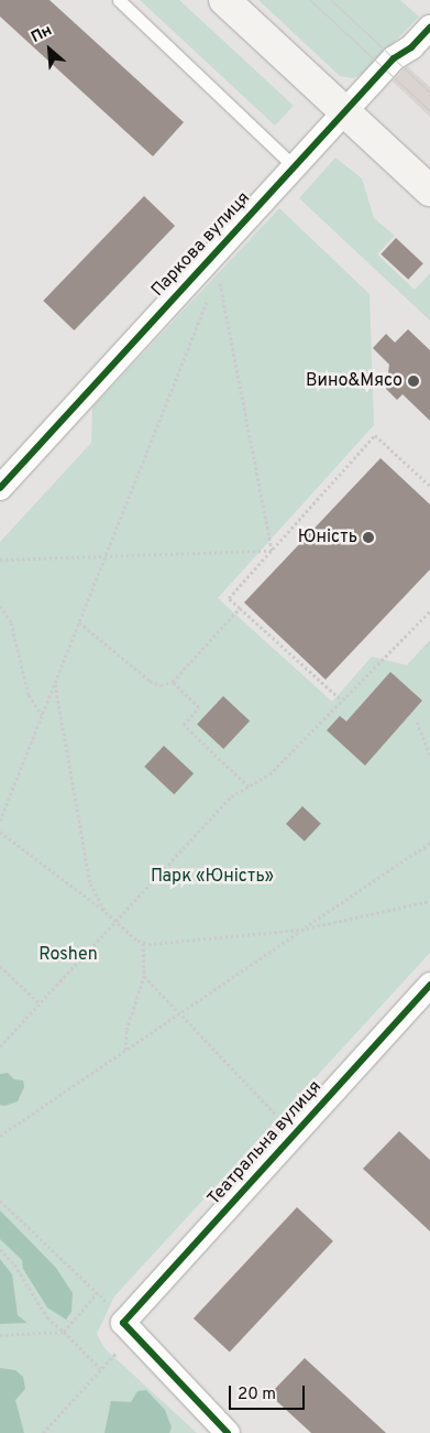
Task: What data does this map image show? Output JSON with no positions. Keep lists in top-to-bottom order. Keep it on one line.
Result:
{"streets":{"street":["Паркова вулиця","Театральна вулиця"]},"parks":["Парк «Юність»","Roshen"],"places":["Вино&Мясо","Юність"],"scale_bar":"20 m","north":"top left"}
